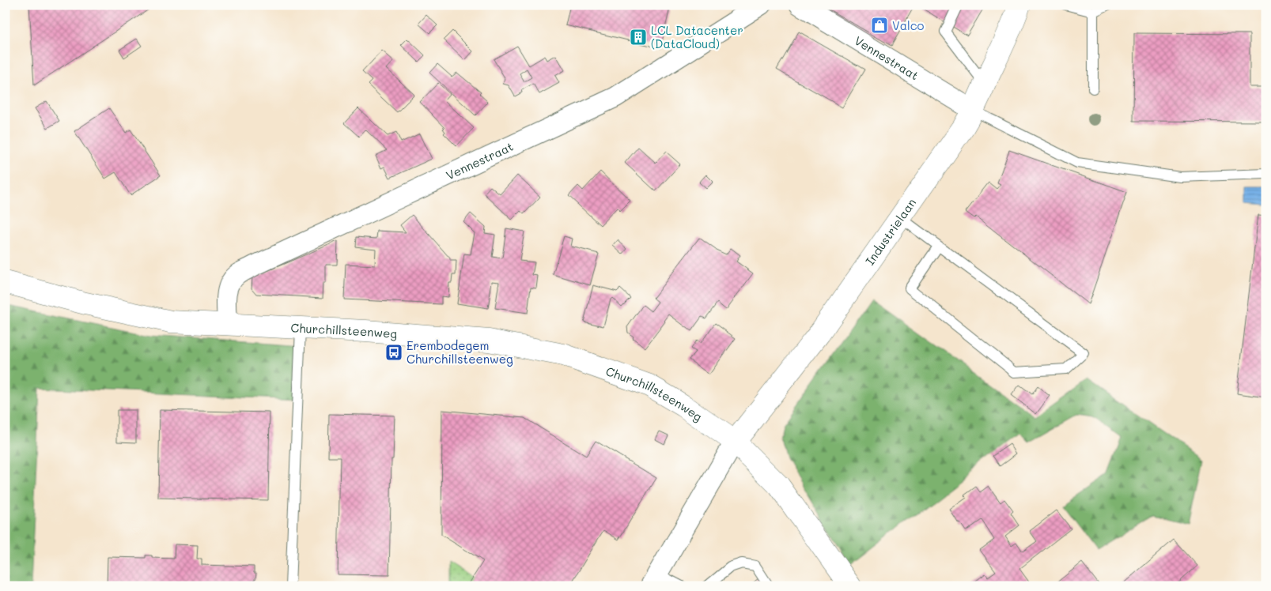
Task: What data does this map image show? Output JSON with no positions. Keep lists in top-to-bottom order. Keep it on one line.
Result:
{"streets":{"street":["Vennestraat","Industrielaan","Churchillsteenweg"]},"crossings":[["Vennestraat","Industrielaan"],["Vennestraat","Churchillsteenweg"],["Industrielaan","Churchillsteenweg"]],"places":{"shop":["Valco"],"building":["LCL Datacenter (DataCloud)"],"bus stop":["Erembodegem Churchillsteenweg"]}}
